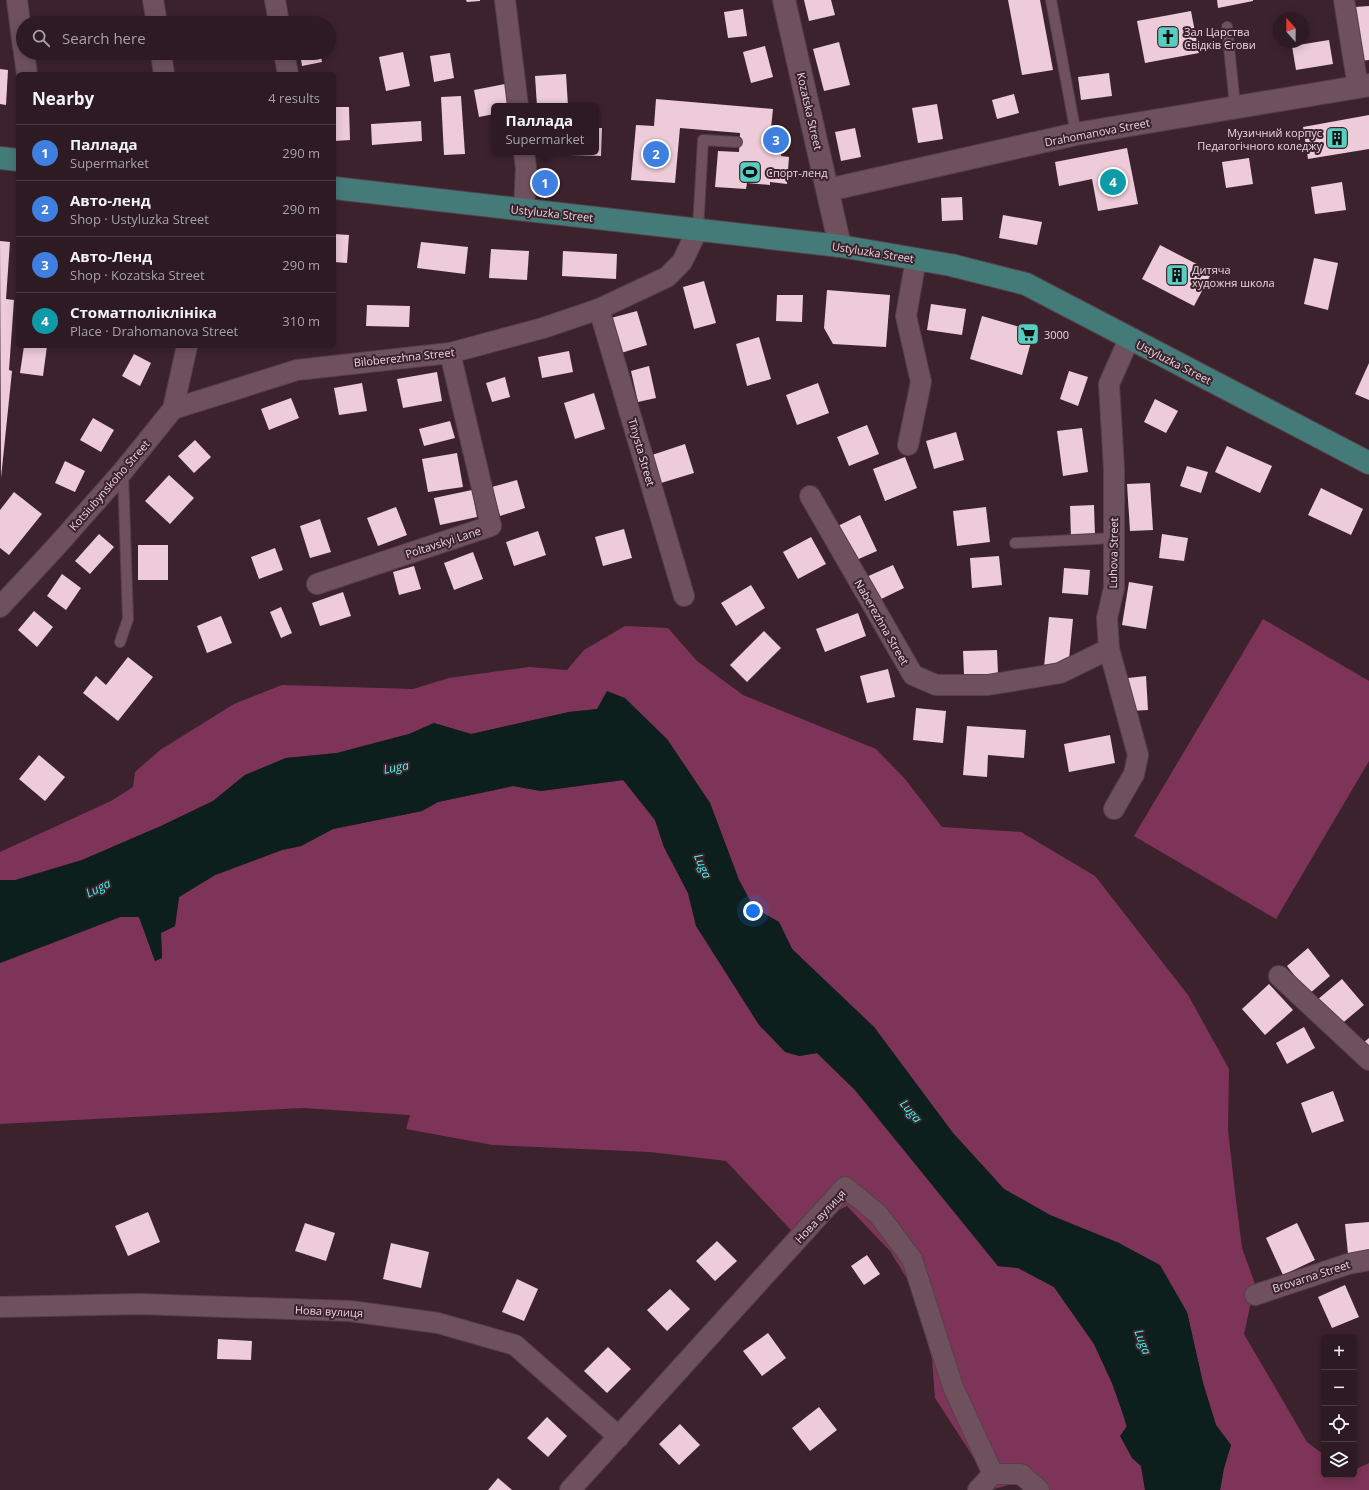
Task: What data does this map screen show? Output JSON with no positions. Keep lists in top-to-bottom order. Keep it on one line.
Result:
{"streets":{"main road":["Ustyluzka Street"],"street":["Kozatska Street","Drahomanova Street","Biloberezhna Street","Tinysta Street","Kotsiubynskoho Street","Poltavskyi Lane","Luhova Street","Naberezhna Street","Нова вулиця","Brovarna Street"]},"crossings":[["Kozatska Street","Drahomanova Street"],["Kozatska Street","Ustyluzka Street"],["Ustyluzka Street","Biloberezhna Street"],["Ustyluzka Street","Luhova Street"],["Biloberezhna Street","Tinysta Street"],["Biloberezhna Street","Kotsiubynskoho Street"],["Biloberezhna Street","Poltavskyi Lane"],["Luhova Street","Naberezhna Street"]],"water":["Luga"],"places":{"church":["Зал Царства Свідків Єгови"],"building":["Музичний корпус Педагогічного коледжу","Дитяча художня школа"],"sports":["Спорт-ленд"],"supermarket":["3000"]},"north":"top","page":{"search":"Search here","heading":["Nearby","4 results"],"popup":["Паллада","Supermarket"],"list":[{"mark":"1","name":"Паллада","note":"Supermarket","value":"290 m"},{"mark":"2","name":"Авто-ленд","note":"Shop · Ustyluzka Street","value":"290 m"},{"mark":"3","name":"Авто-Ленд","note":"Shop · Kozatska Street","value":"290 m"},{"mark":"4","name":"Стоматполіклініка","note":"Place · Drahomanova Street","value":"310 m"}],"pins":["3","2","4","1"],"map_buttons":["+","−"]}}
